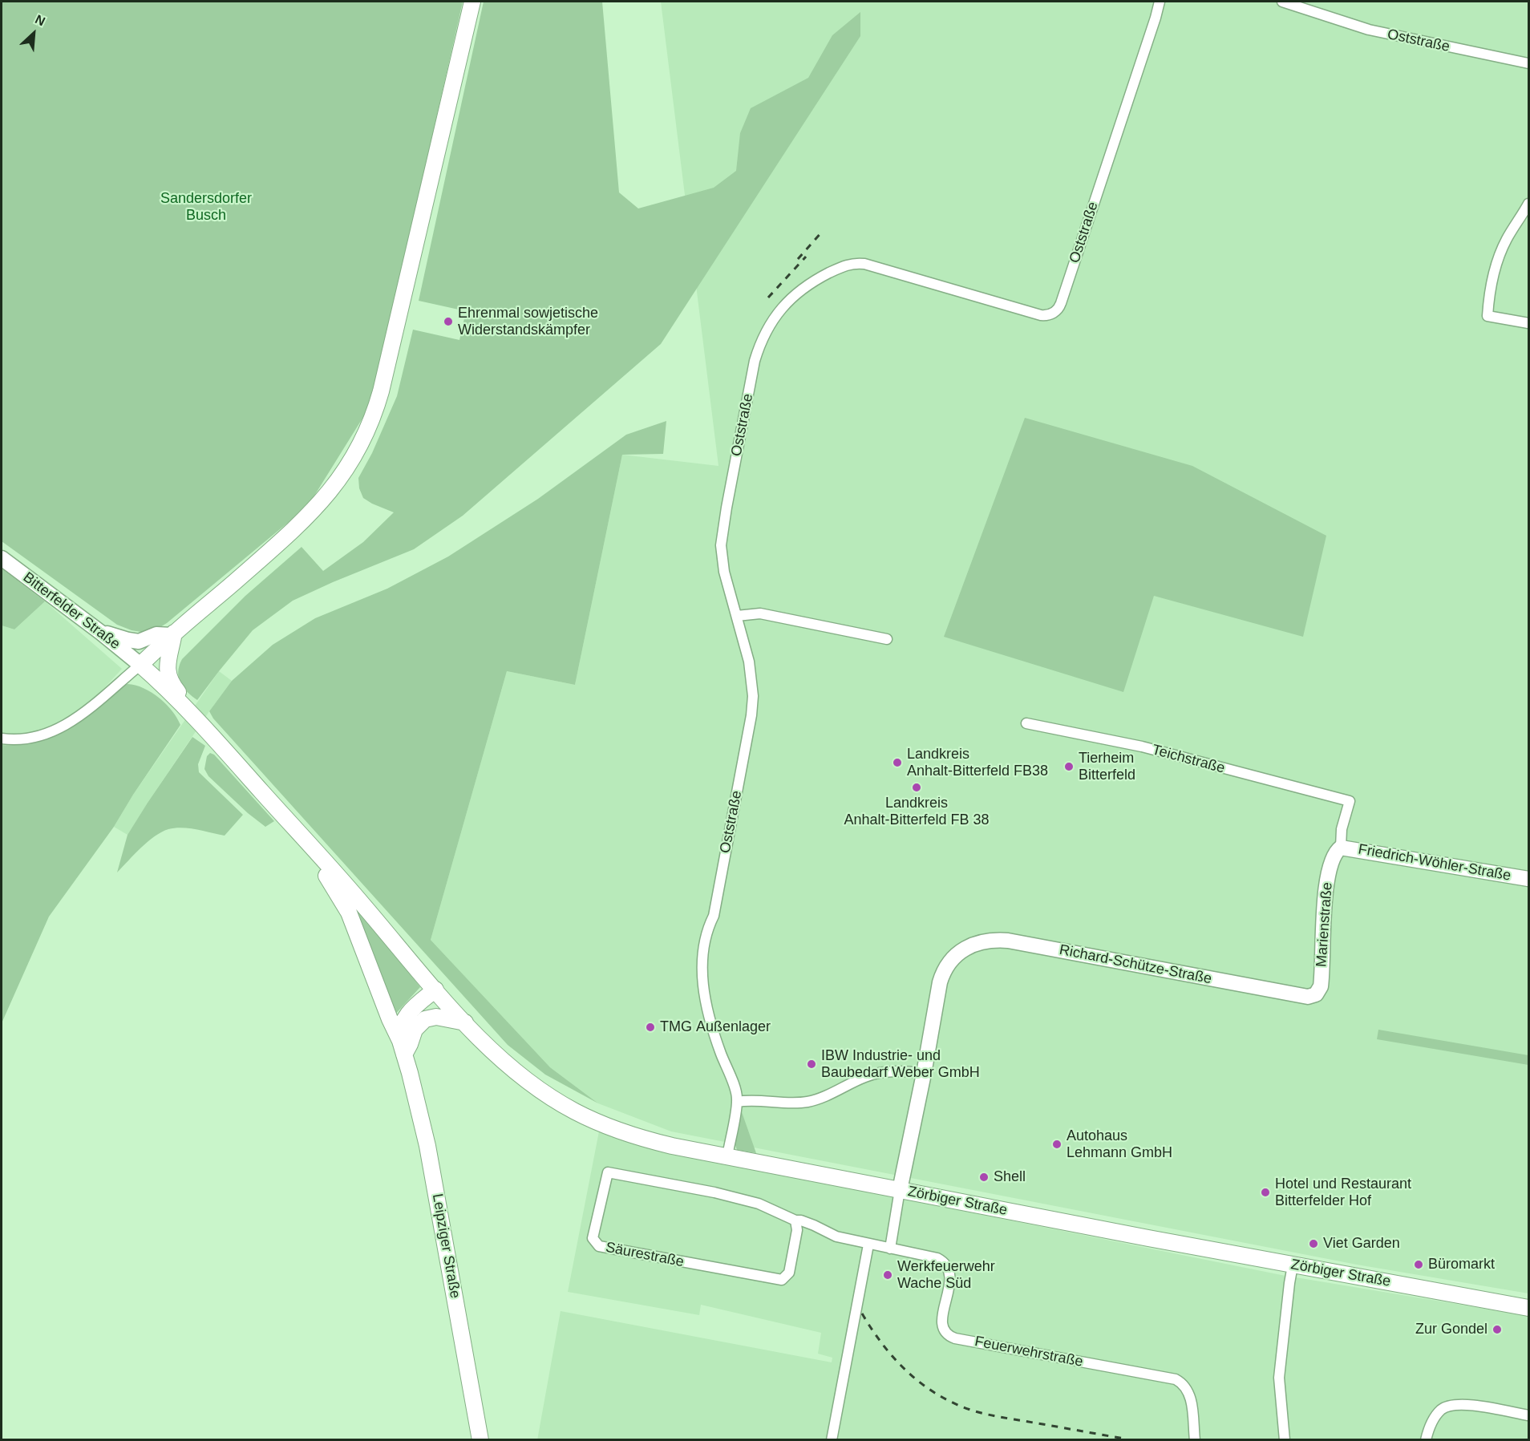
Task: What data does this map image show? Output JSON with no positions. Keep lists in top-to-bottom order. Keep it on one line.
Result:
{"streets":{"main road":["Zörbiger Straße","Leipziger Straße"],"street":["Oststraße","Bitterfelder Straße","Teichstraße","Friedrich-Wöhler-Straße","Marienstraße","Richard-Schütze-Straße","Säurestraße","Feuerwehrstraße"]},"crossings":[["Oststraße","Zörbiger Straße"],["Bitterfelder Straße","Zörbiger Straße"],["Teichstraße","Marienstraße"],["Friedrich-Wöhler-Straße","Marienstraße"],["Marienstraße","Richard-Schütze-Straße"],["Säurestraße","Feuerwehrstraße"]],"parks":["Sandersdorfer Busch"],"places":["Ehrenmal sowjetische Widerstandskämpfer","Landkreis Anhalt-Bitterfeld FB38","Tierheim Bitterfeld","Landkreis Anhalt-Bitterfeld FB 38","TMG Außenlager","IBW Industrie- und Baubedarf Weber GmbH","Autohaus Lehmann GmbH","Shell","Hotel und Restaurant Bitterfelder Hof","Viet Garden","Büromarkt","Werkfeuerwehr Wache Süd","Zur Gondel"],"north":"top right"}
